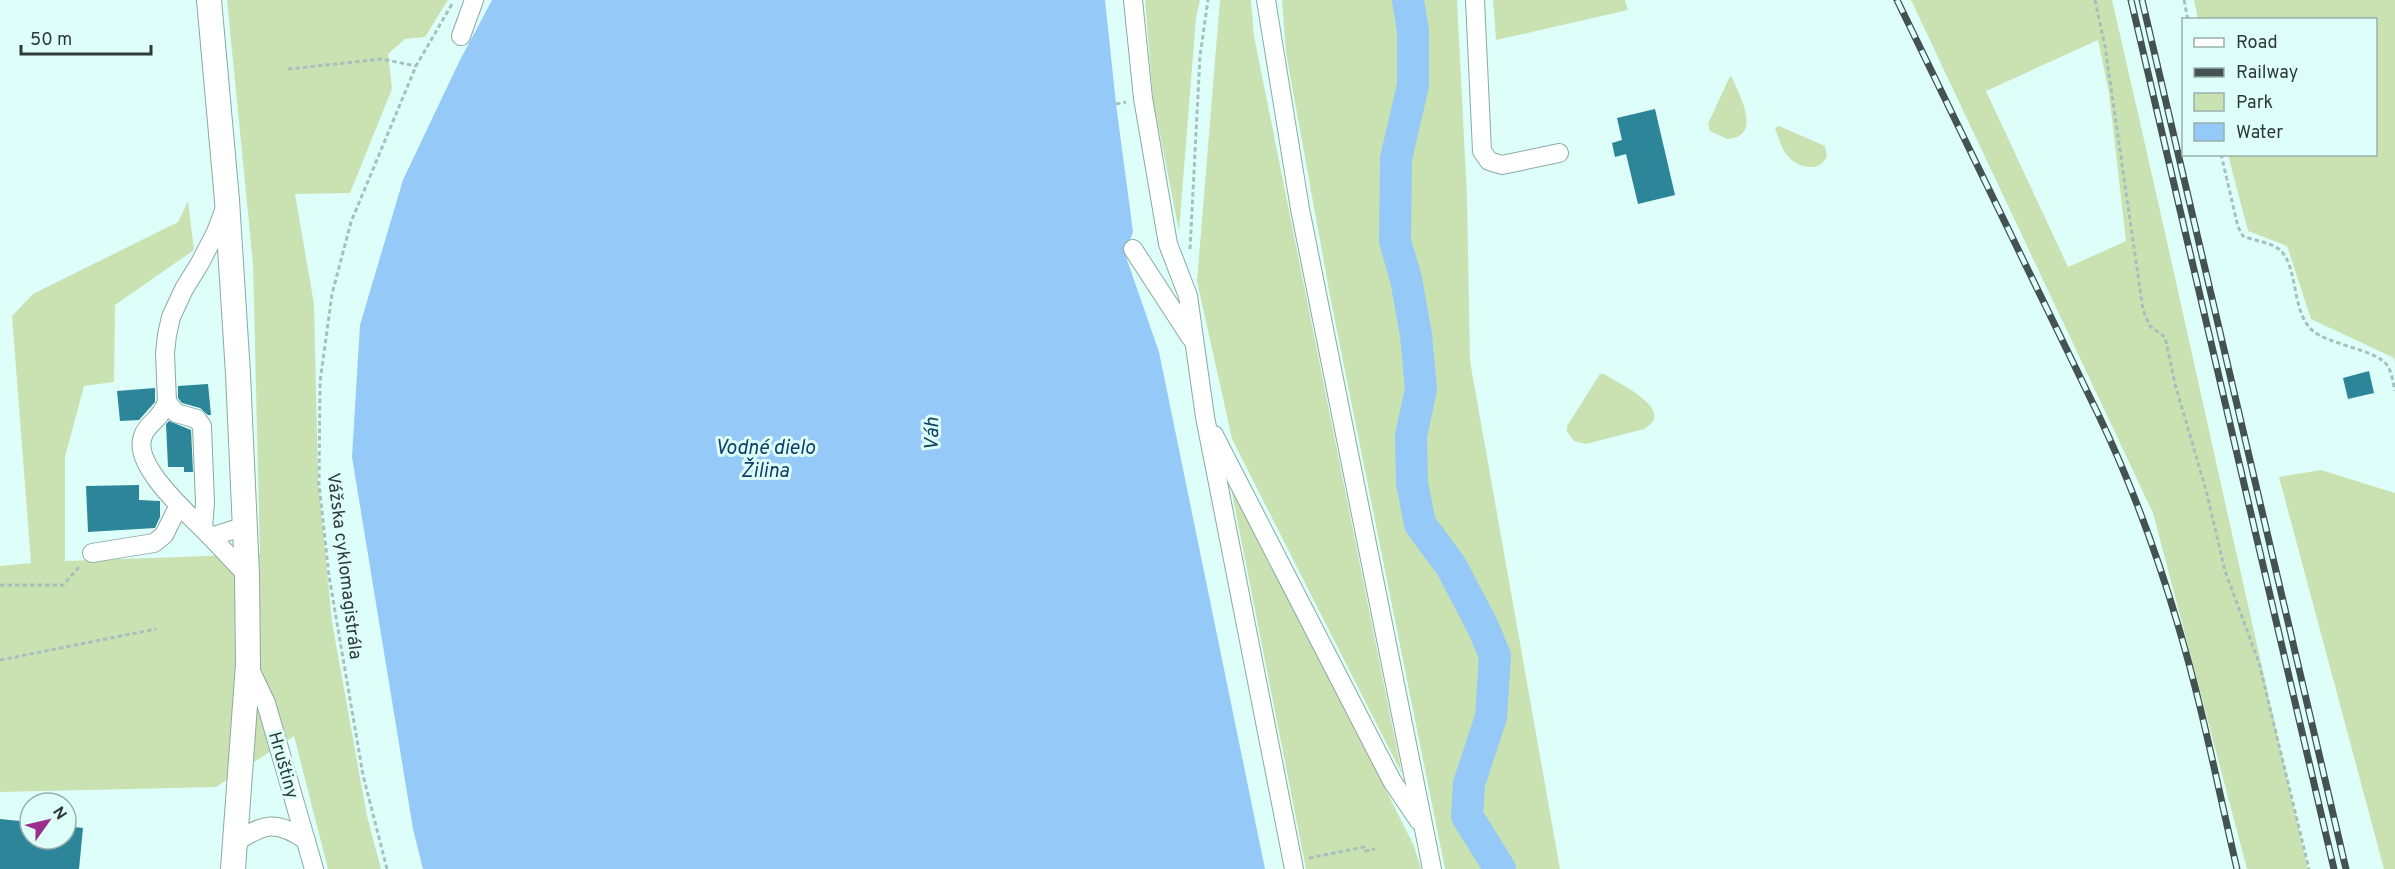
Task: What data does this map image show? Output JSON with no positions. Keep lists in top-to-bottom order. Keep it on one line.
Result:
{"streets":{"street":["Hruštiny"],"path":["Vážska cyklomagistrála"]},"water":["Váh","Vodné dielo Žilina"],"legend":["Road","Railway","Park","Water"],"scale_bar":"50 m","north":"top right"}
